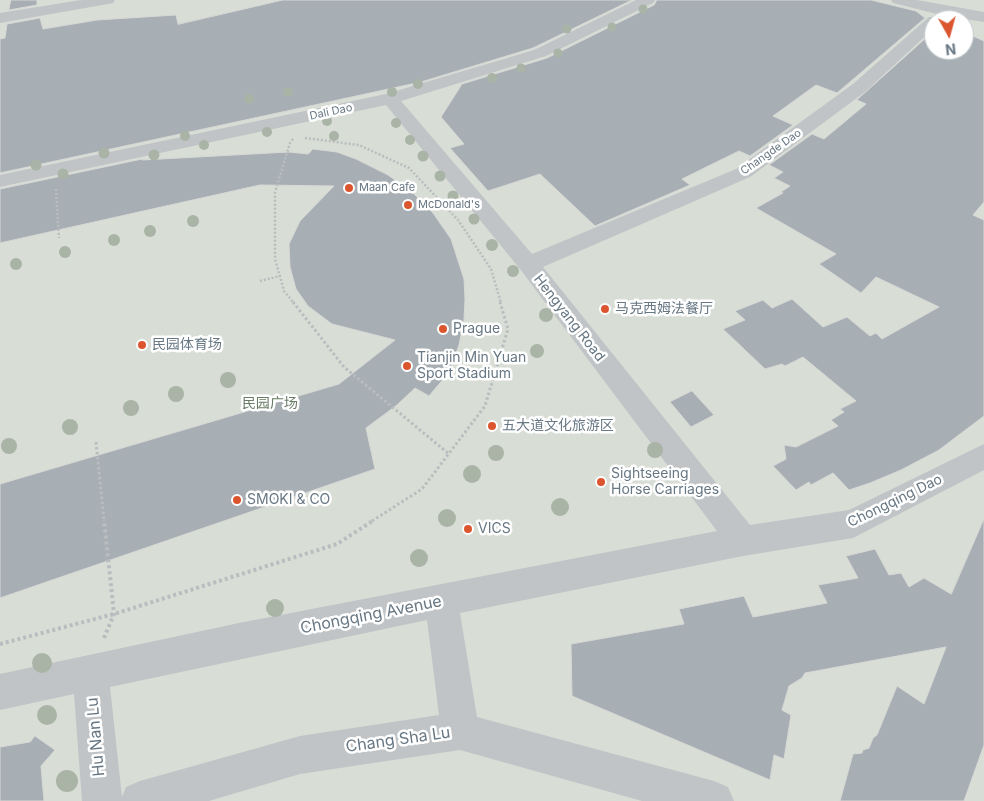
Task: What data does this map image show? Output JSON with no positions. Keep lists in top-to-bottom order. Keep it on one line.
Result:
{"streets":{"street":["Dali Dao","Changde Dao","Hengyang Road","Chongqing Dao","Chongqing Avenue","Hu Nan Lu","Chang Sha Lu"]},"crossings":[["Dali Dao","Hengyang Road"],["Changde Dao","Hengyang Road"],["Hengyang Road","Chongqing Dao"],["Hengyang Road","Chongqing Avenue"],["Chongqing Dao","Chongqing Avenue"],["Chongqing Avenue","Hu Nan Lu"]],"parks":["民园广场"],"places":["Maan Cafe","McDonald's","马克西姆法餐厅","Prague","民园体育场","Tianjin Min Yuan Sport Stadium","五大道文化旅游区","Sightseeing Horse Carriages","SMOKI & CO","VICS"],"north":"bottom"}
